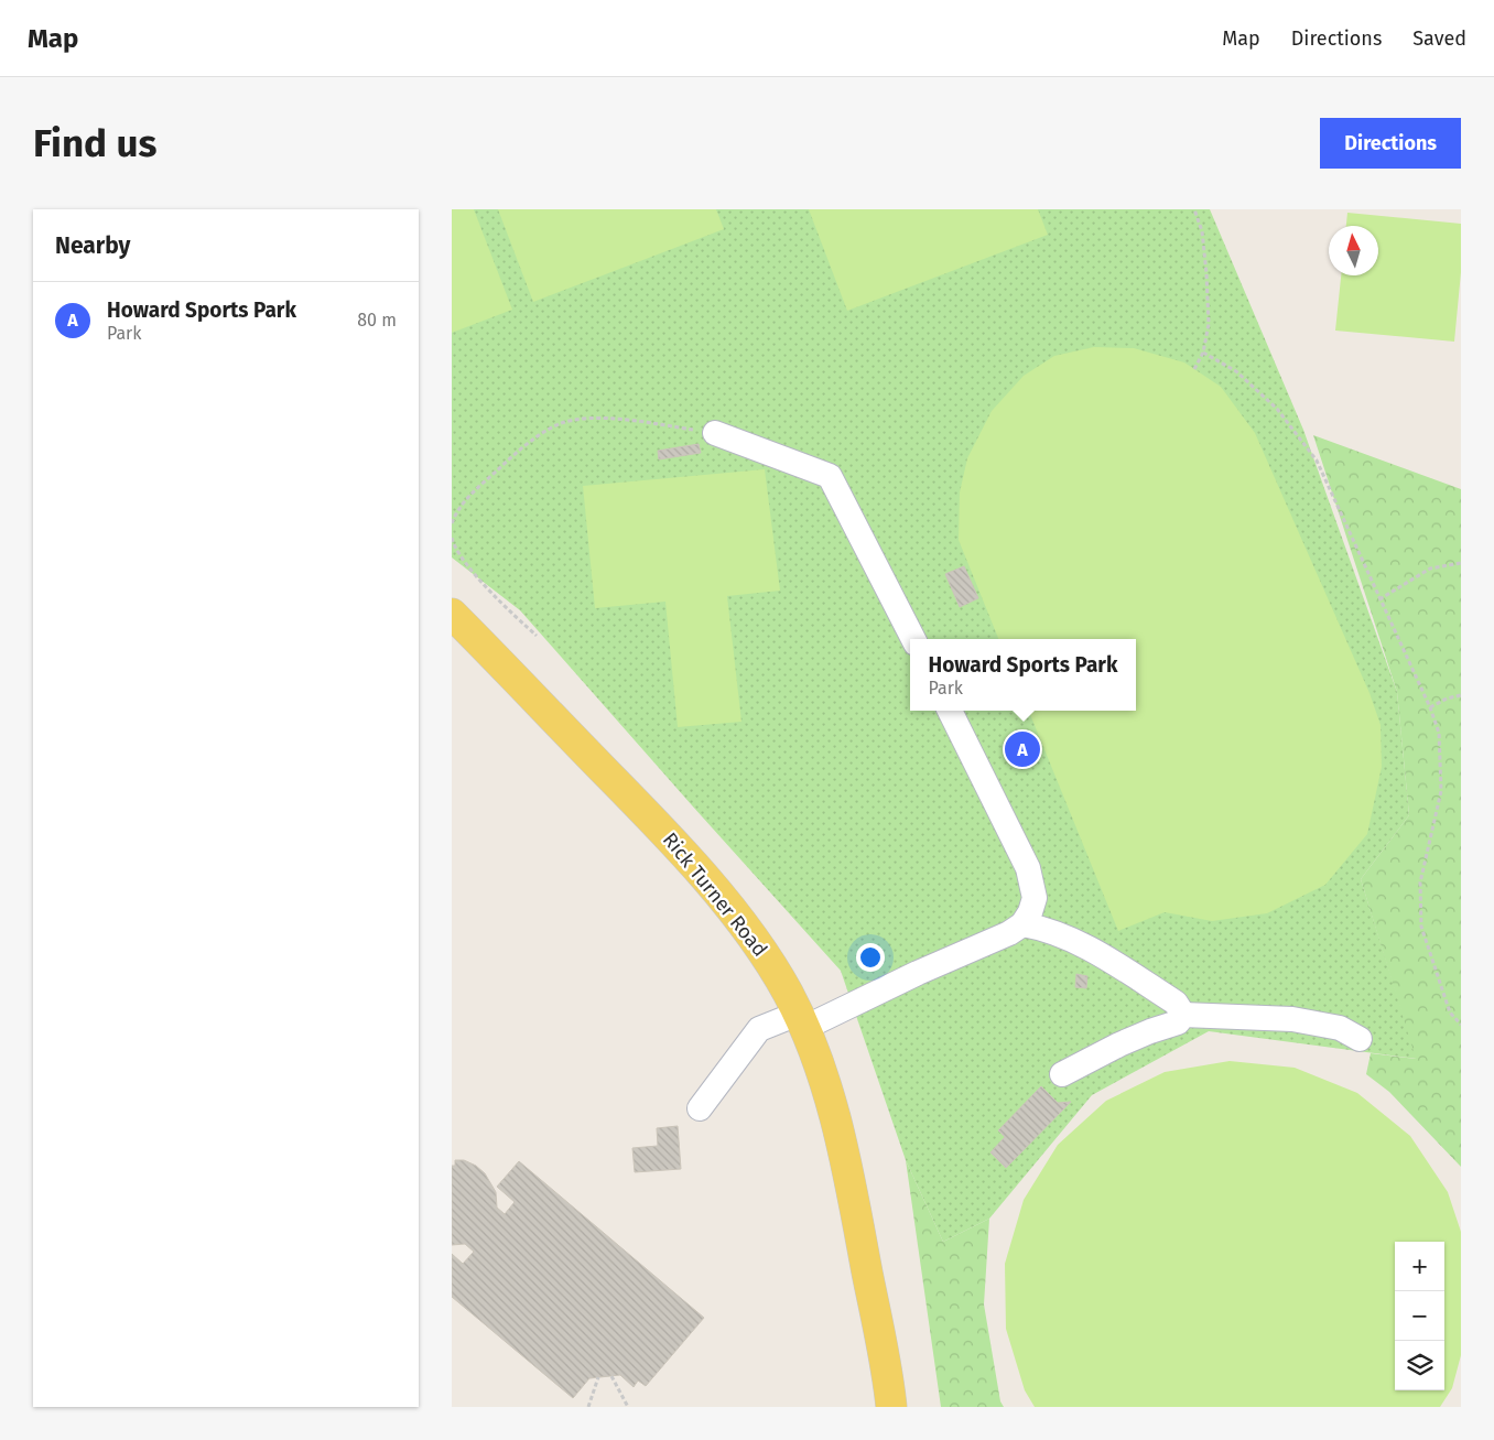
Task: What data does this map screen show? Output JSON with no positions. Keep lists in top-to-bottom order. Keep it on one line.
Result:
{"streets":{"main road":["Rick Turner Road"]},"north":"top","page":{"header":"Map","nav":["Map","Directions","Saved"],"buttons":"Directions","title":"Find us","heading":"Nearby","list":[{"mark":"A","name":"Howard Sports Park","note":"Park","value":"80 m"}],"popup":["Howard Sports Park","Park"],"pins":"A","map_buttons":["+","−"]}}
